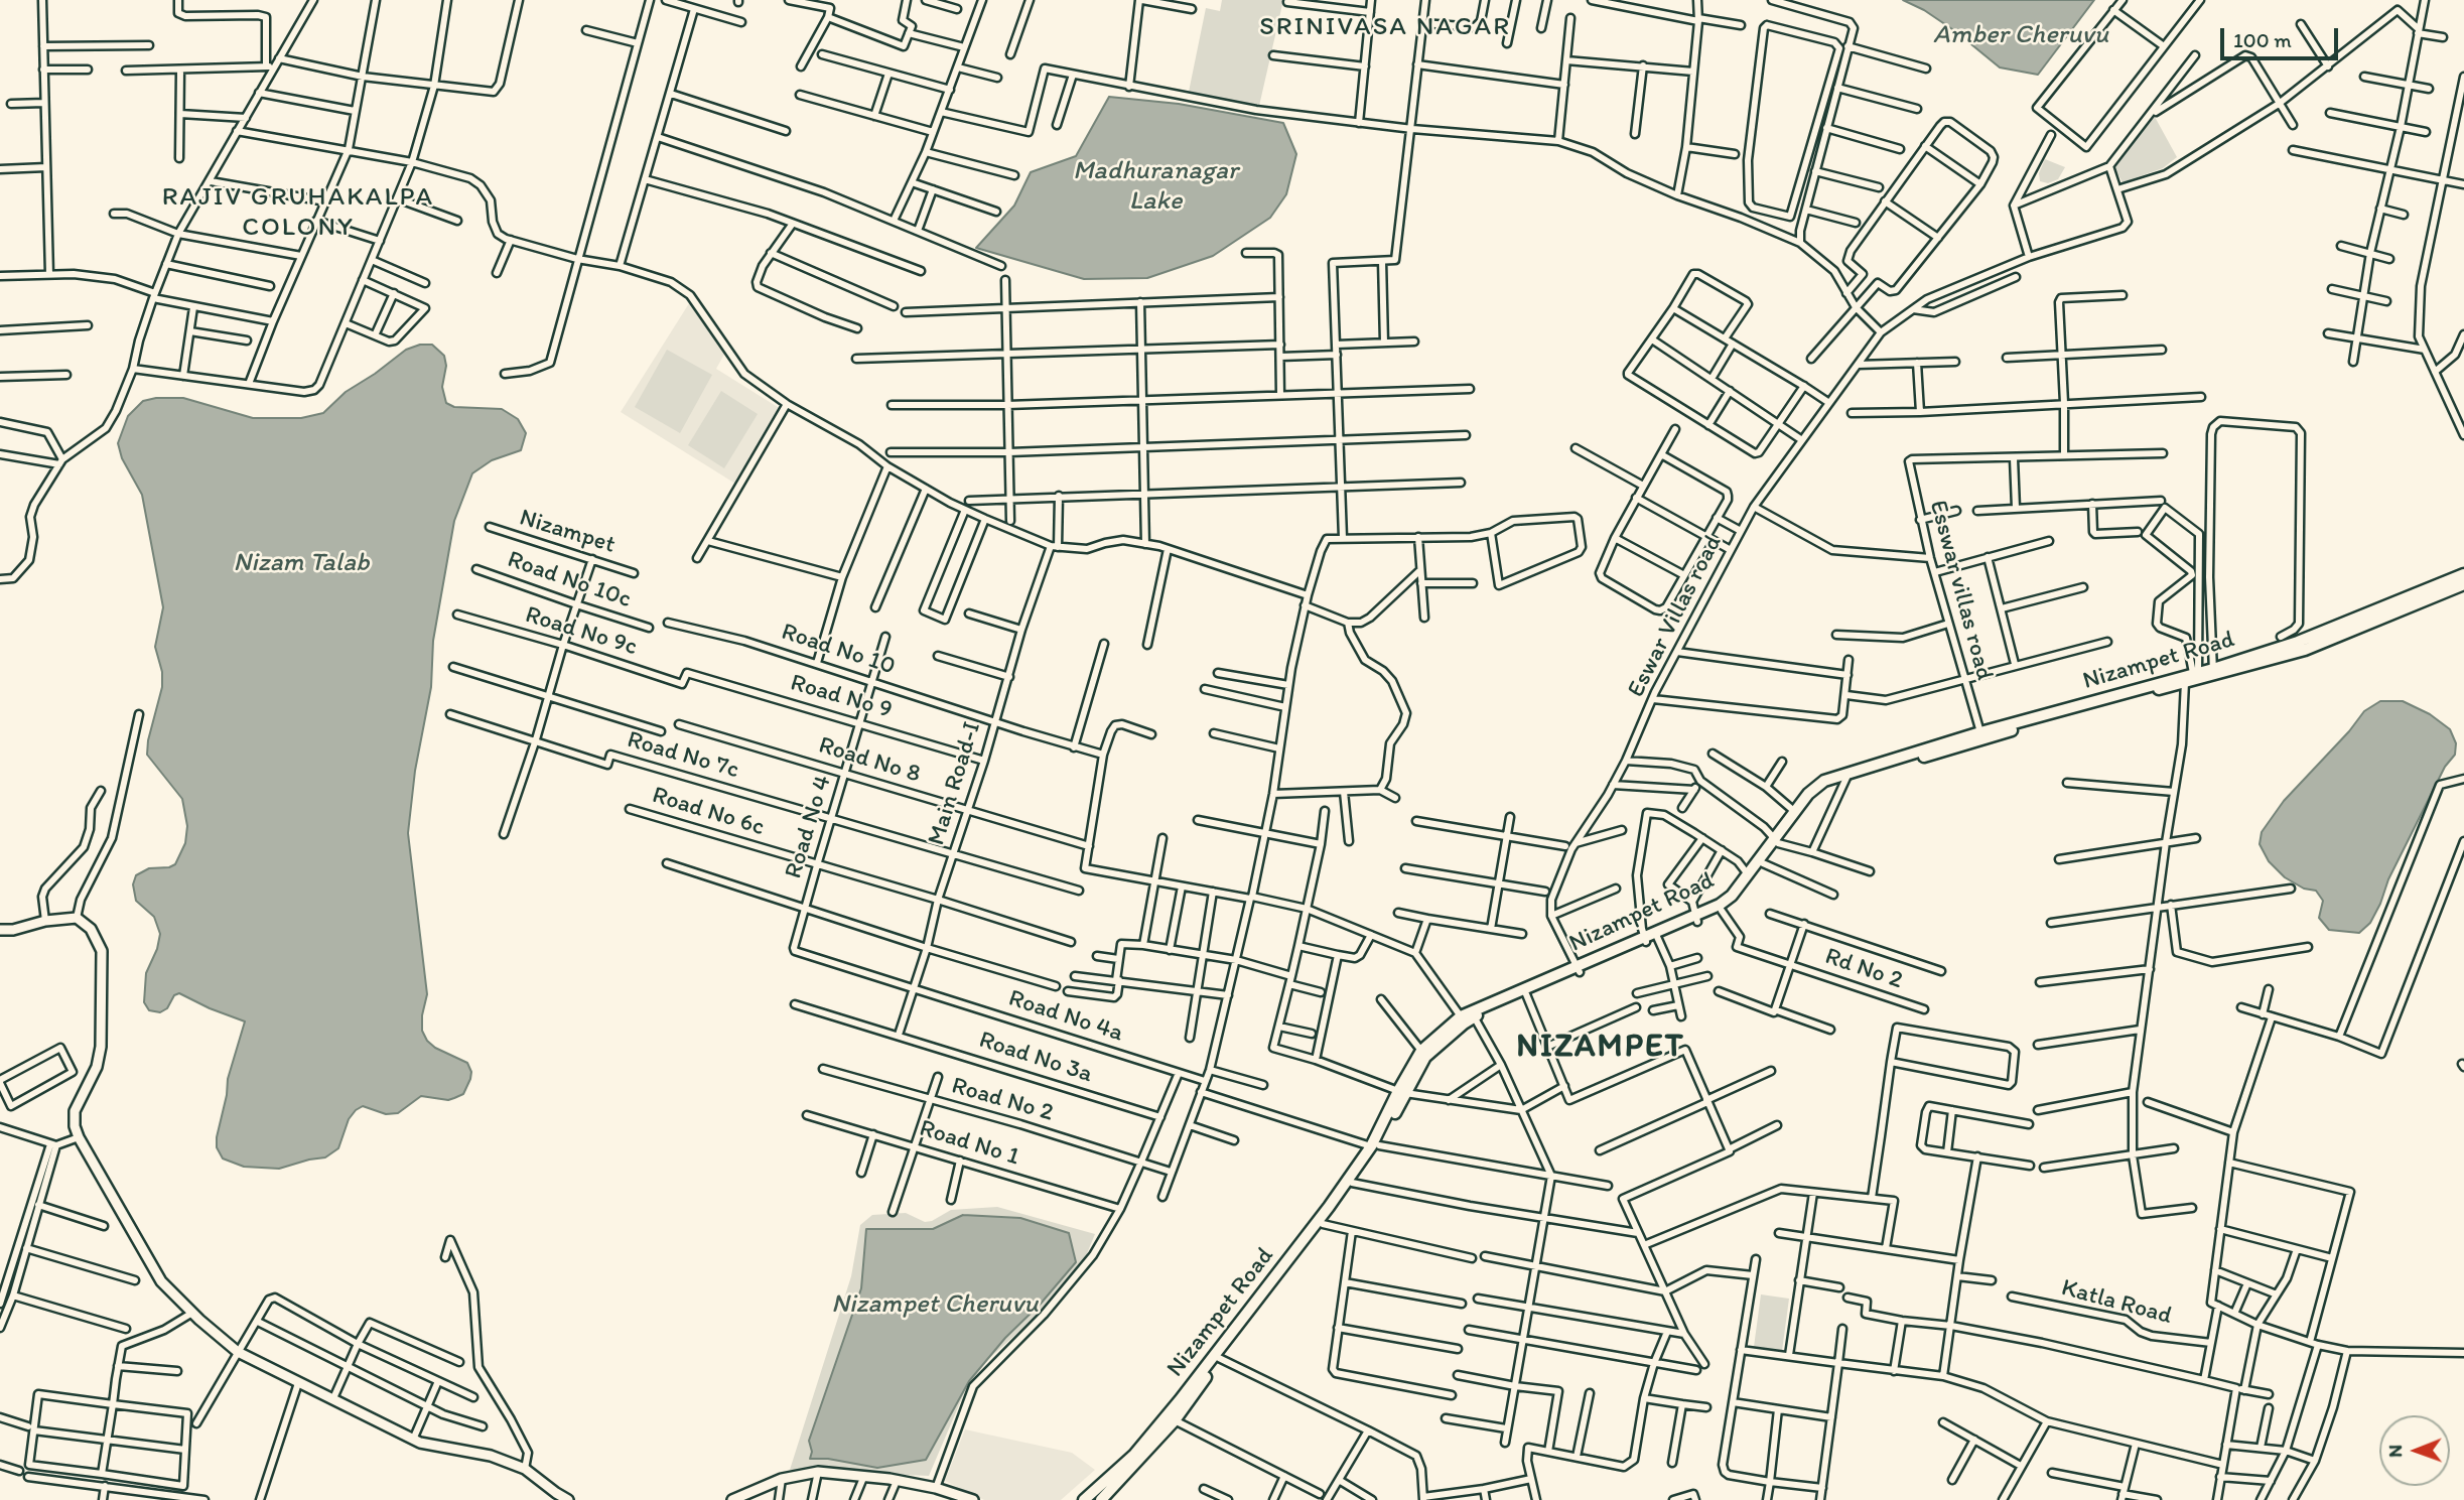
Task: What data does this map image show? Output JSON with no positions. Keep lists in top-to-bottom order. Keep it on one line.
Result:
{"streets":{"main road":["Nizampet Road"],"street":["Nizampet","Road No 10c","Esswar villas road","Eswar Villas road","Road No 9c","Road No 10","Road No 9","Road No 7c","Road No 8","Main Road-I","Road No 6c","Road No 4","Rd No 2","Road No 4a","Road No 3a","Road No 2","Road No 1","Katla Road"]},"crossings":[["Esswar villas road","Nizampet Road"],["Road No 9c","Road No 9"],["Road No 10","Main Road-I"],["Road No 10","Road No 4"],["Nizampet Road","Rd No 2"],["Road No 9","Main Road-I"],["Road No 9","Road No 4"],["Road No 7c","Road No 4"],["Road No 8","Main Road-I"],["Road No 8","Road No 4"],["Main Road-I","Road No 6c"],["Main Road-I","Road No 4a"],["Main Road-I","Road No 3a"],["Road No 6c","Road No 4"],["Road No 4","Road No 4a"]],"districts":["SRINIVASA NAGAR","RAJIV GRUHAKALPA COLONY","NIZAMPET"],"water":["Amber Cheruvu","Madhuranagar Lake","Nizam Talab","Nizampet Cheruvu"],"scale_bar":"100 m","north":"left"}
